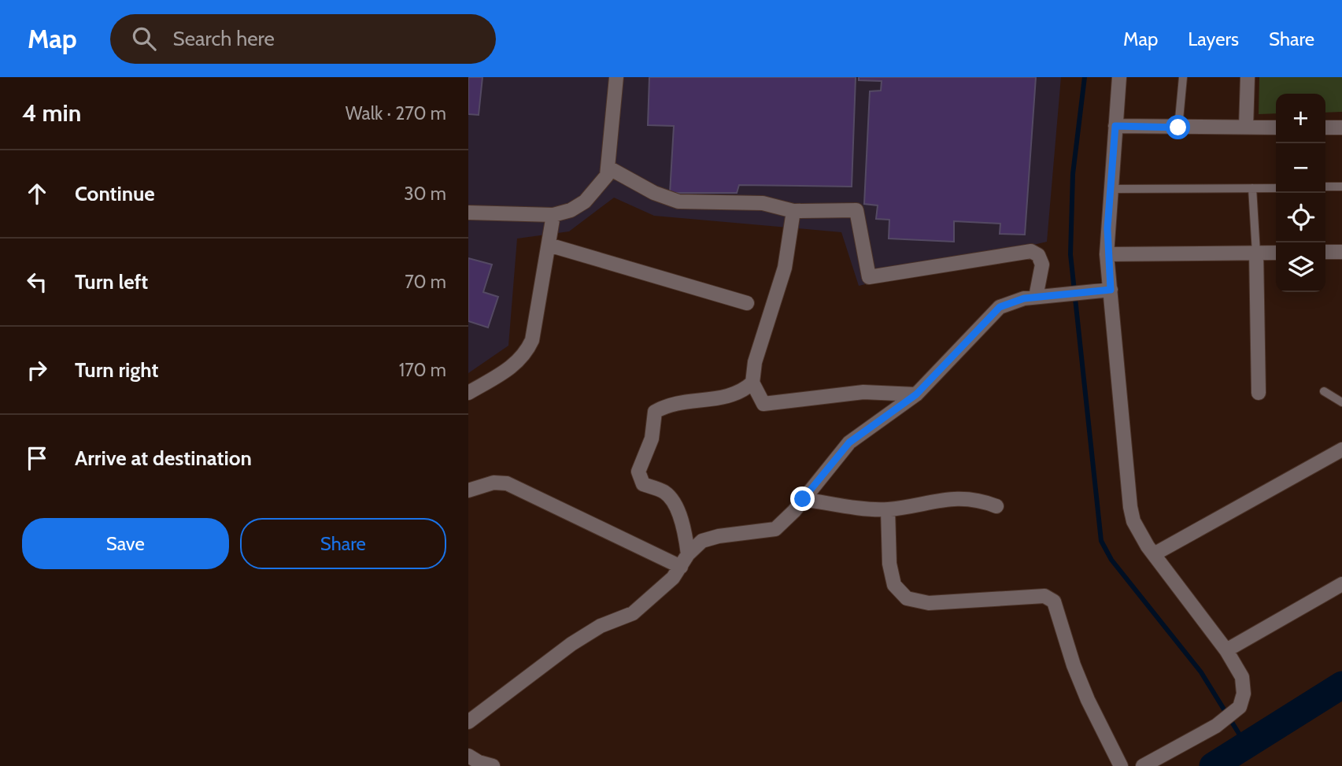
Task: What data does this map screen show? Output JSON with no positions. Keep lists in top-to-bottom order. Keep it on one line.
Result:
{"page":{"header":"Map","search":"Search here","nav":["Map","Layers","Share"],"heading":["4 min","Walk · 270 m"],"map_buttons":["+","−"],"list":[["Continue","30 m"],["Turn left","70 m"],["Turn right","170 m"],"Arrive at destination"],"buttons":["Save","Share"]}}
